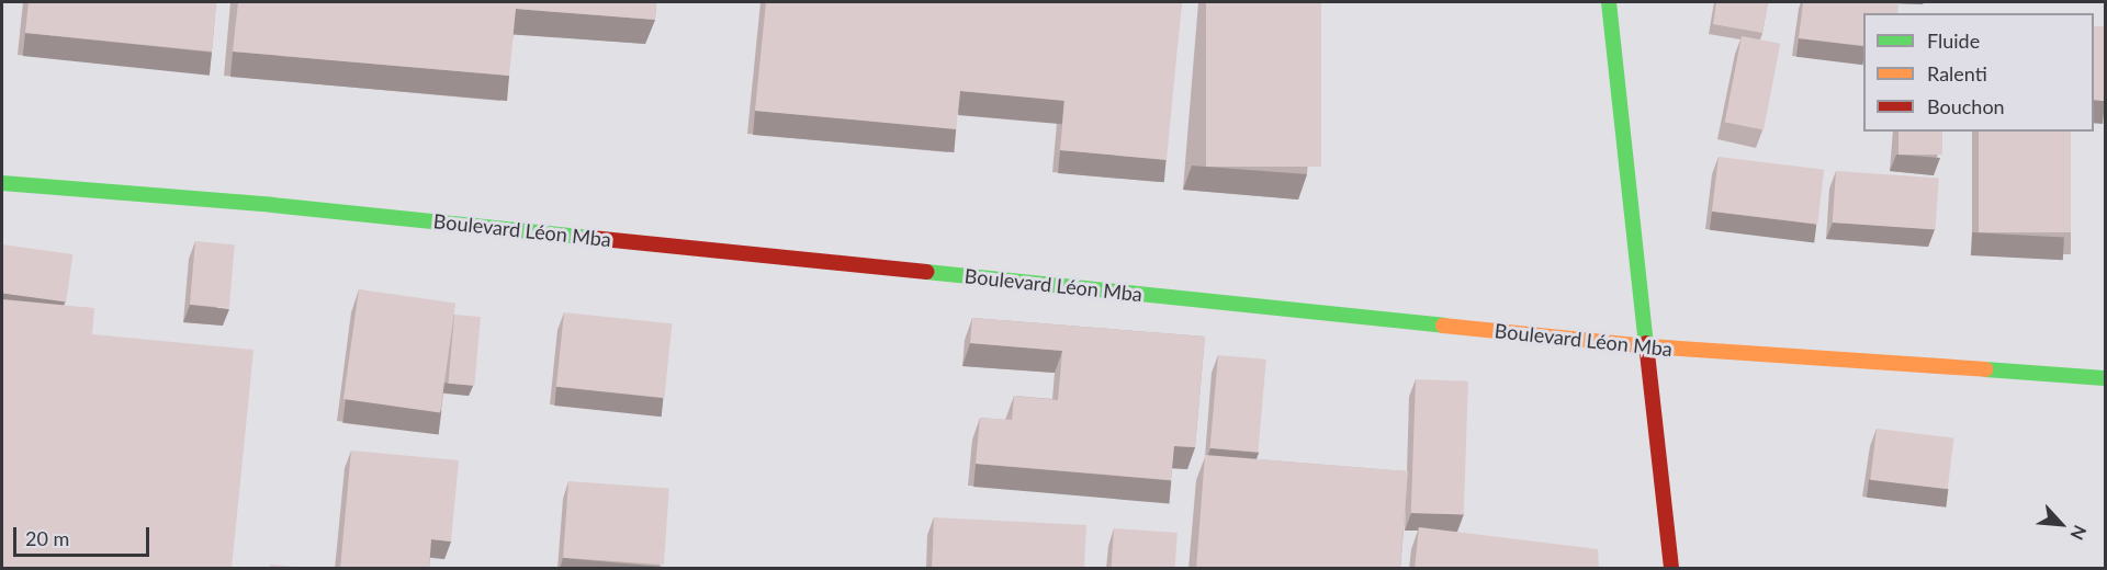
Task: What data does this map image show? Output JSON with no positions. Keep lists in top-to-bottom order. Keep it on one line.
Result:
{"streets":{"street":["Boulevard Léon Mba"]},"legend":["Fluide","Ralenti","Bouchon"],"scale_bar":"20 m","north":"bottom right"}
